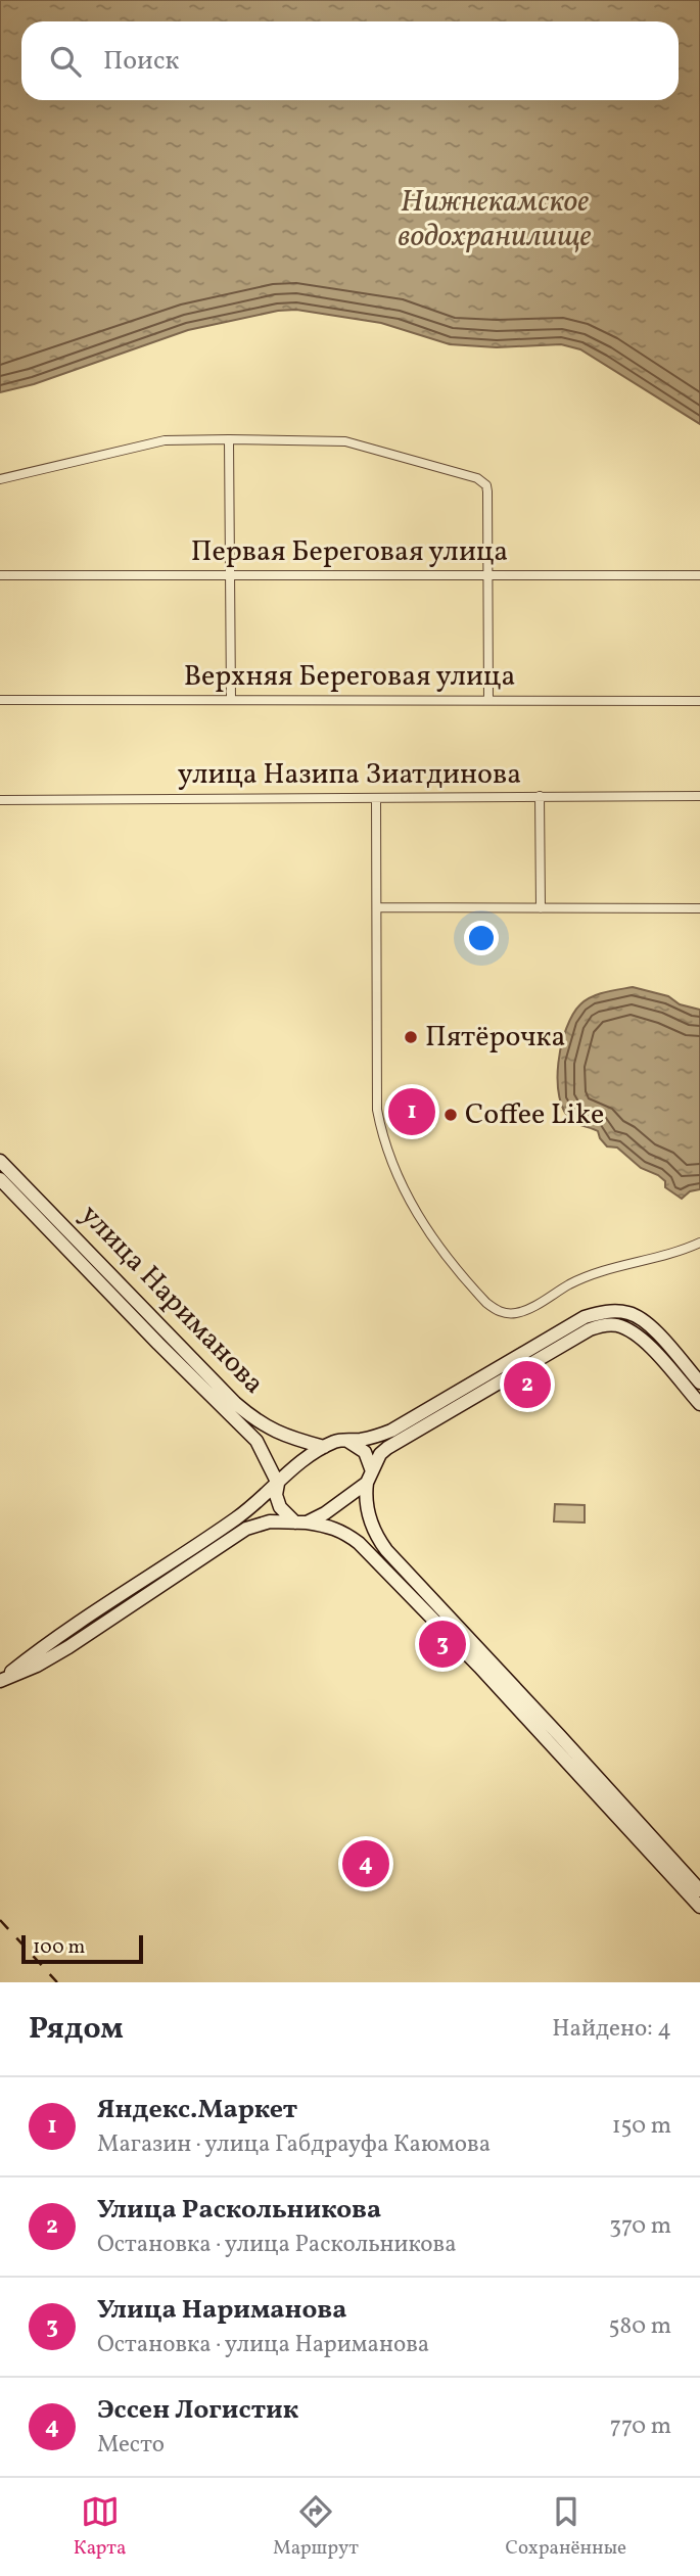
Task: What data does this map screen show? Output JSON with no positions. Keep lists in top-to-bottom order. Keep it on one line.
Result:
{"streets":{"main road":["улица Нариманова"],"street":["Первая Береговая улица","Верхняя Береговая улица","улица Назипа Зиатдинова"]},"water":["Нижнекамское водохранилище"],"places":["Пятёрочка","Coffee Like"],"scale_bar":"100 m","page":{"search":"Поиск","pins":["1","2","3","4"],"scale":"100 m","heading":["Рядом","Найдено: 4"],"list":[{"mark":"1","name":"Яндекс.Маркет","note":"Магазин · улица Габдрауфа Каюмова","value":"150 m"},{"mark":"2","name":"Улица Раскольникова","note":"Остановка · улица Раскольникова","value":"370 m"},{"mark":"3","name":"Улица Нариманова","note":"Остановка · улица Нариманова","value":"580 m"},{"mark":"4","name":"Эссен Логистик","note":"Место","value":"770 m"}],"nav":["Карта","Маршрут","Сохранённые"]}}
